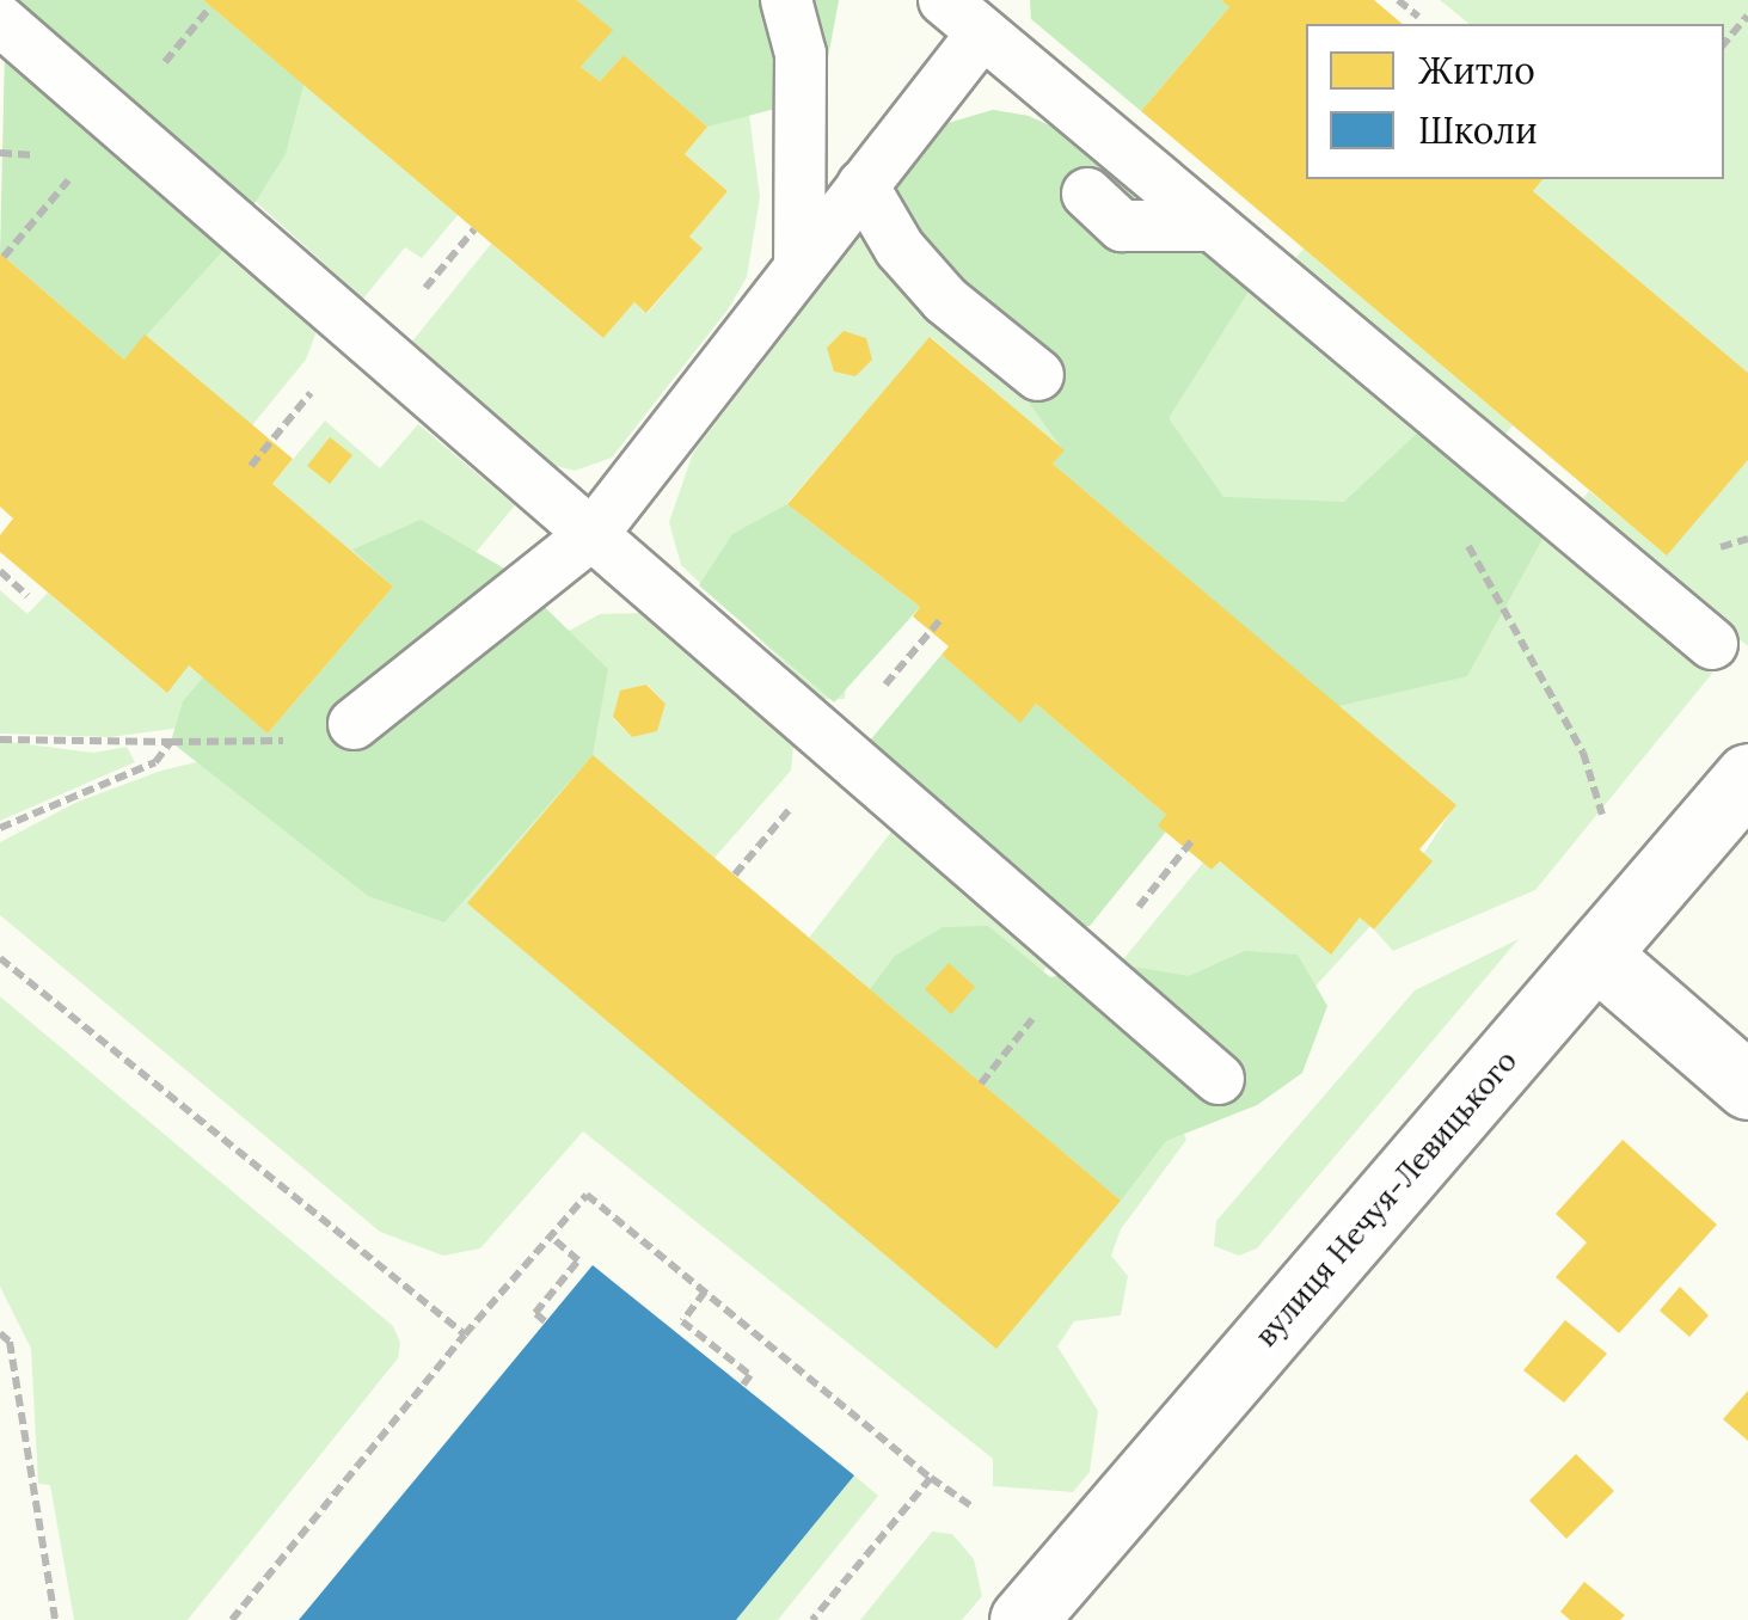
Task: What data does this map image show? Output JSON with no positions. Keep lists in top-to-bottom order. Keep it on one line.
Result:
{"streets":{"street":["вулиця Нечуя-Левицького"]},"legend":["Житло","Школи"]}
